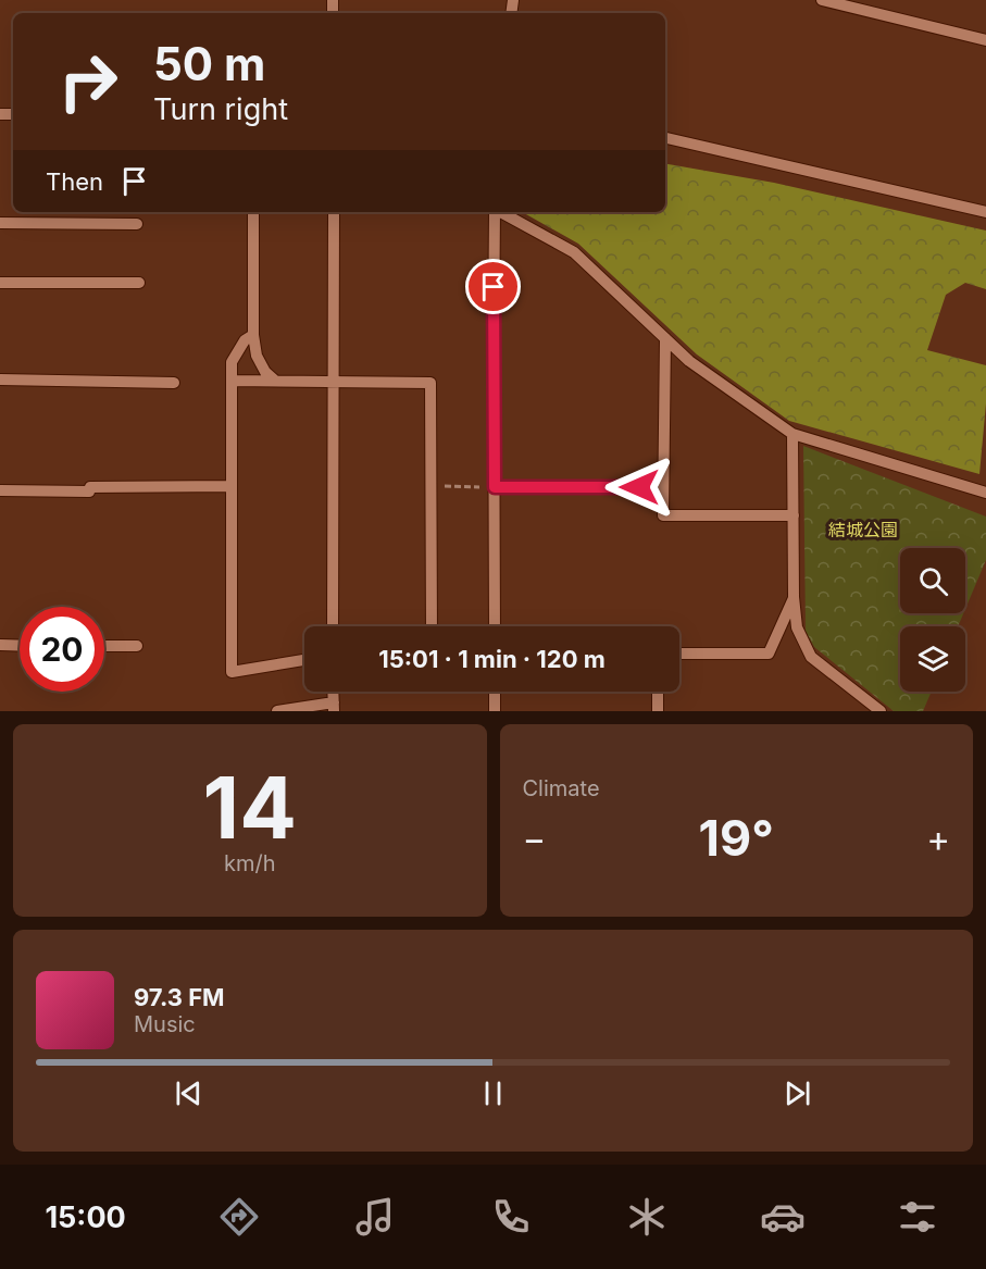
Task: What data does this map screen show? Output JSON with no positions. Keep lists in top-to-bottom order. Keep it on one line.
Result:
{"parks":["結城公園"],"page":{"turn":["50 m","Turn right"],"then":"Then","limit":"20","trip":"15:01 · 1 min · 120 m","tile":[["14","km/h"],"Climate"],"heat":["−","19°","+"],"song":["97.3 FM","Music"],"tabs":"15:00"}}
